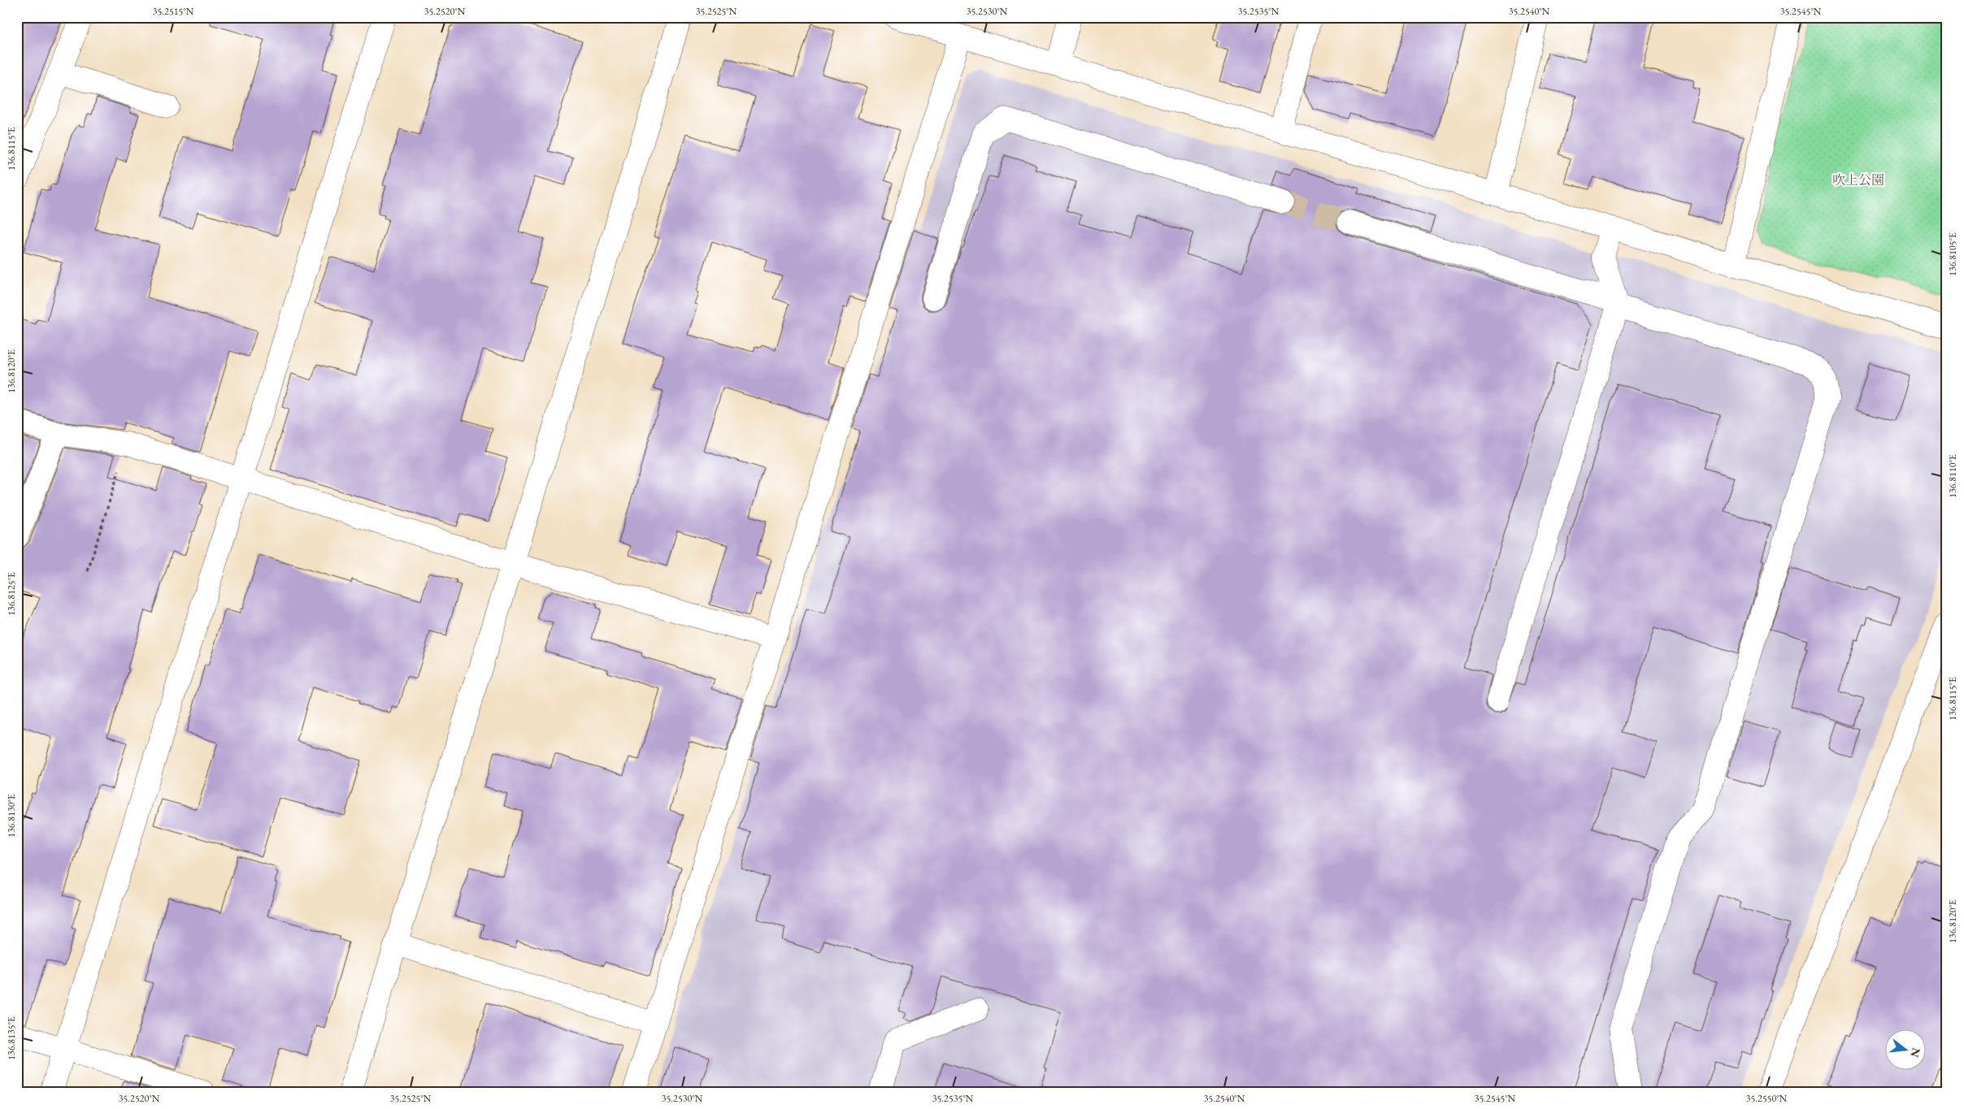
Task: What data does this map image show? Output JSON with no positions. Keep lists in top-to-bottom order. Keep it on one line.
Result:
{"parks":["吹上公園"],"north":"right","coordinates":["35.2515°N","35.2520°N","35.2525°N","35.2530°N","35.2535°N","35.2540°N","35.2545°N","136.8115°E","136.8105°E","136.8120°E","136.8110°E","136.8125°E","136.8130°E","136.8135°E","35.2550°N"]}
